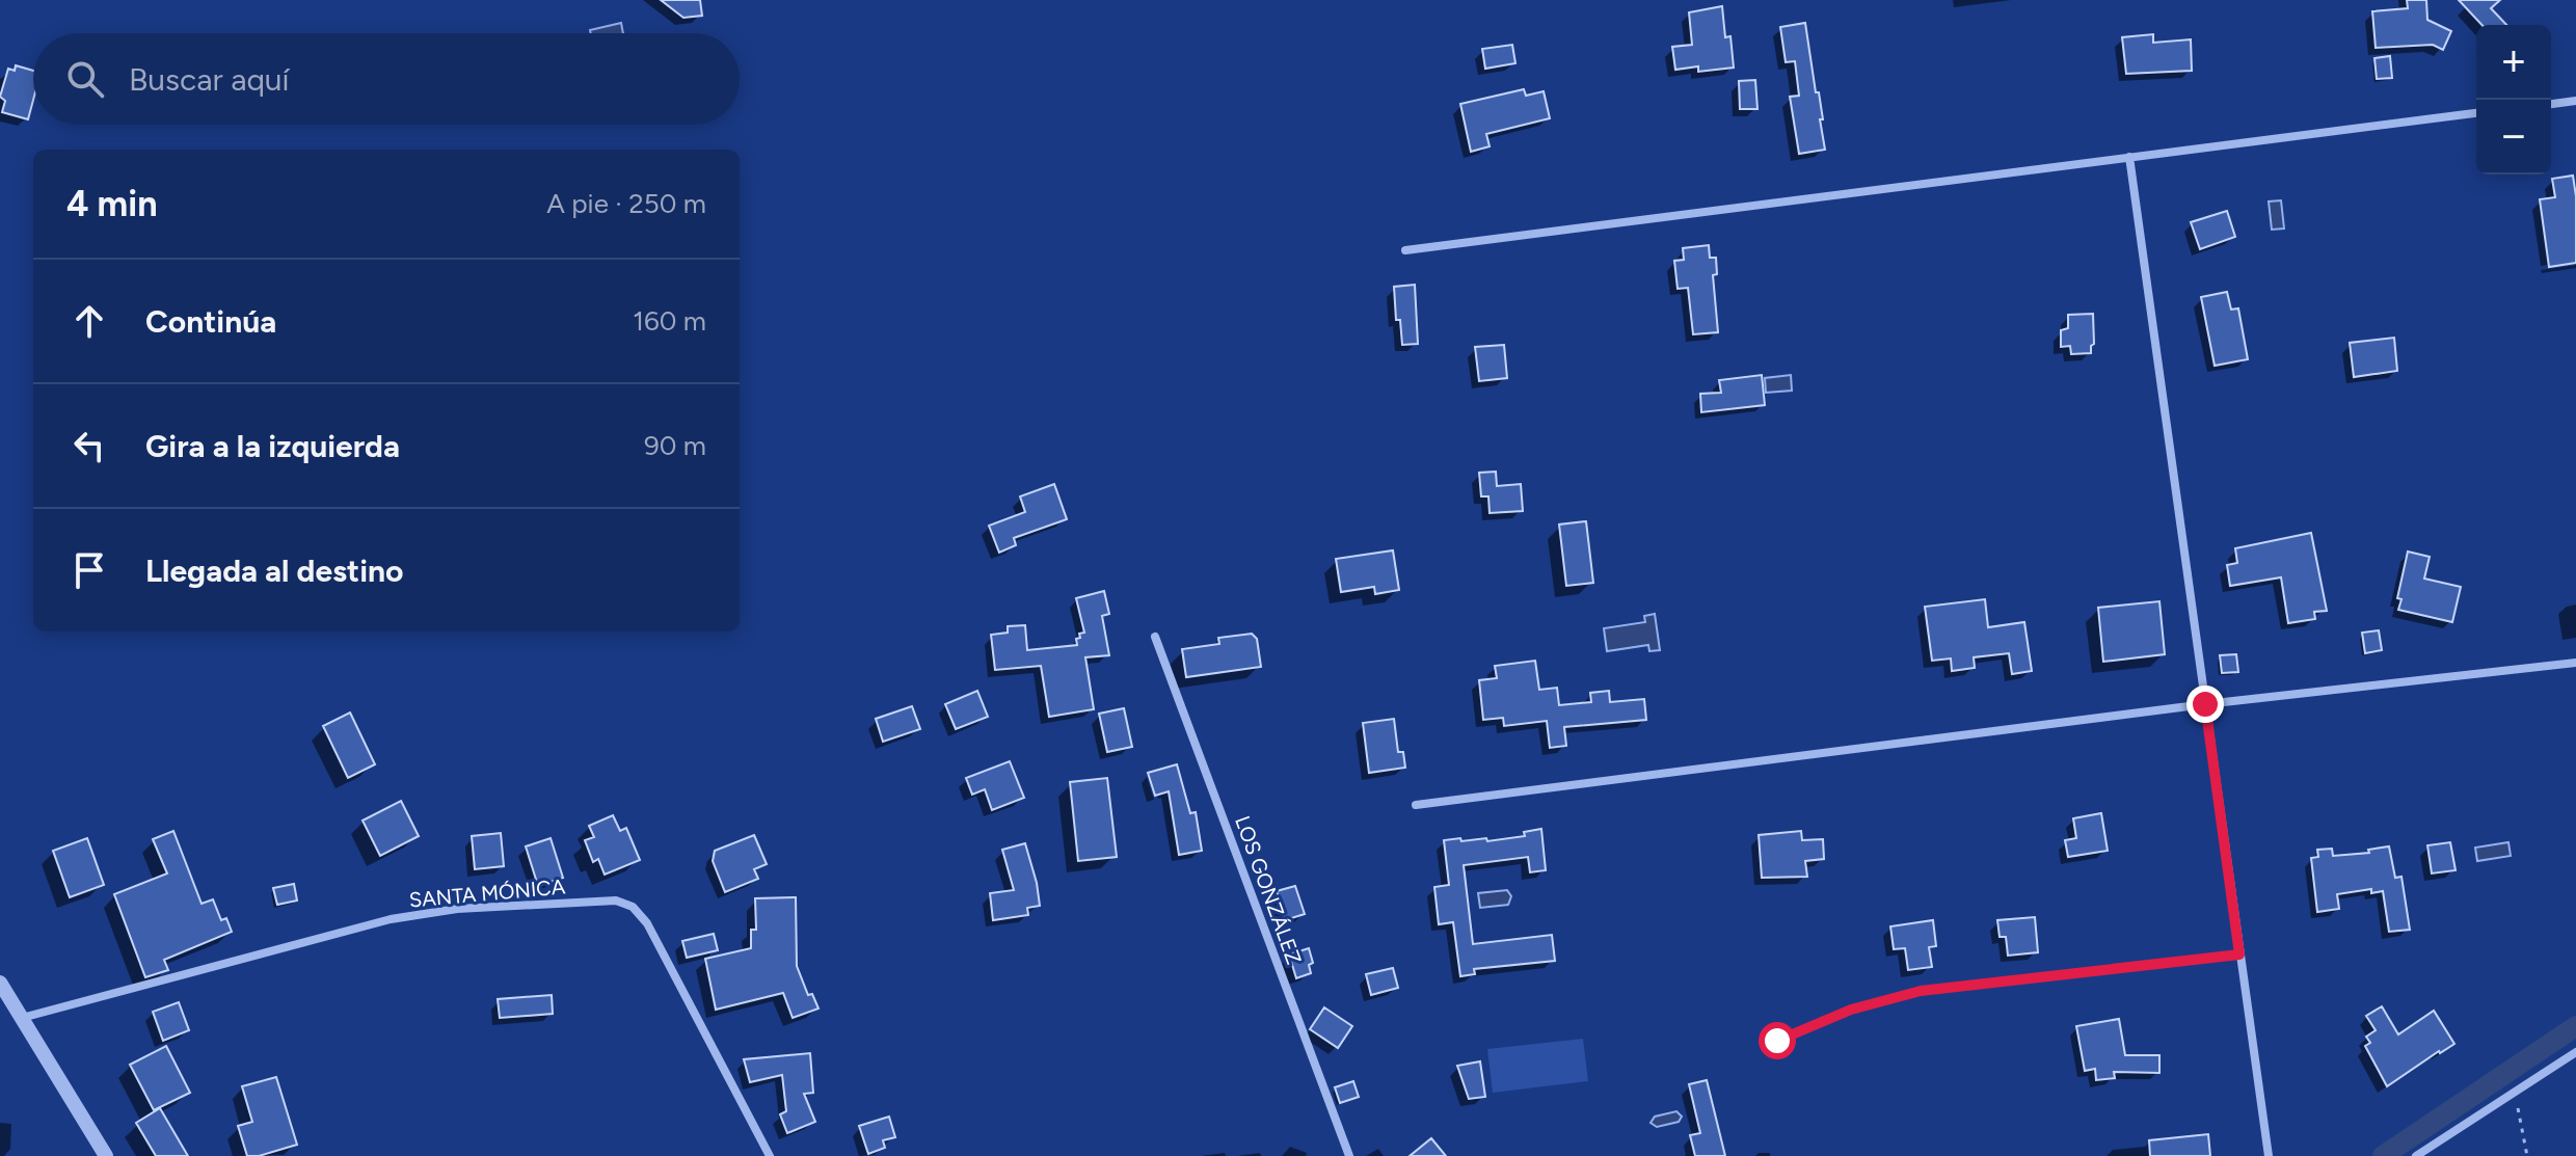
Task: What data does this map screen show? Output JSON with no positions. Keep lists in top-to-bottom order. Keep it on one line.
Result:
{"streets":{"street":["LOS GONZÁLEZ","SANTA MÓNICA"]},"page":{"map_buttons":["+","−"],"search":"Buscar aquí","heading":["4 min","A pie · 250 m"],"list":[["Continúa","160 m"],["Gira a la izquierda","90 m"],"Llegada al destino"]}}
